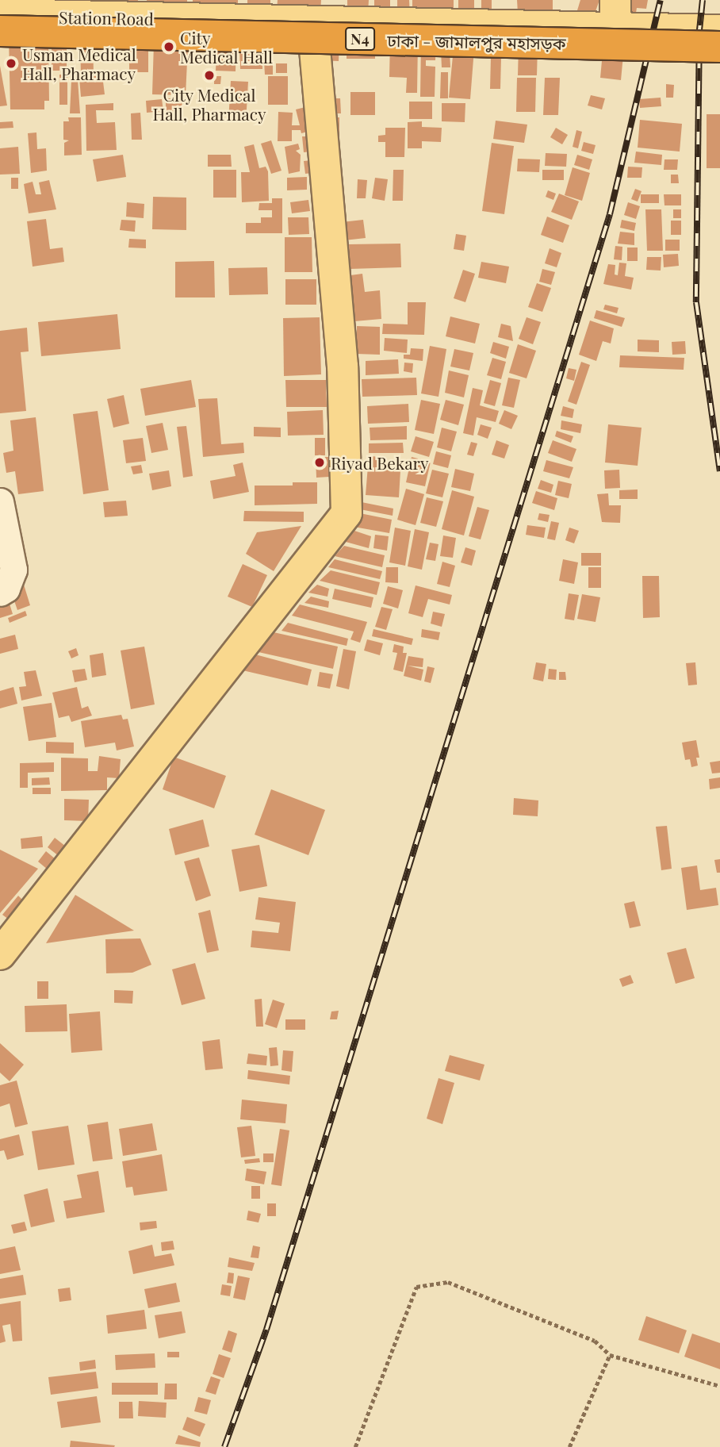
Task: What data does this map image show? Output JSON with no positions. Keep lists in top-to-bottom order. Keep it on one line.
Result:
{"streets":{"highway":["N4","ঢাকা - জামালপুর মহাসড়ক"],"main road":["Station Road"]},"places":["City Medical Hall","Usman Medical Hall, Pharmacy","City Medical Hall, Pharmacy","Riyad Bekary"]}
